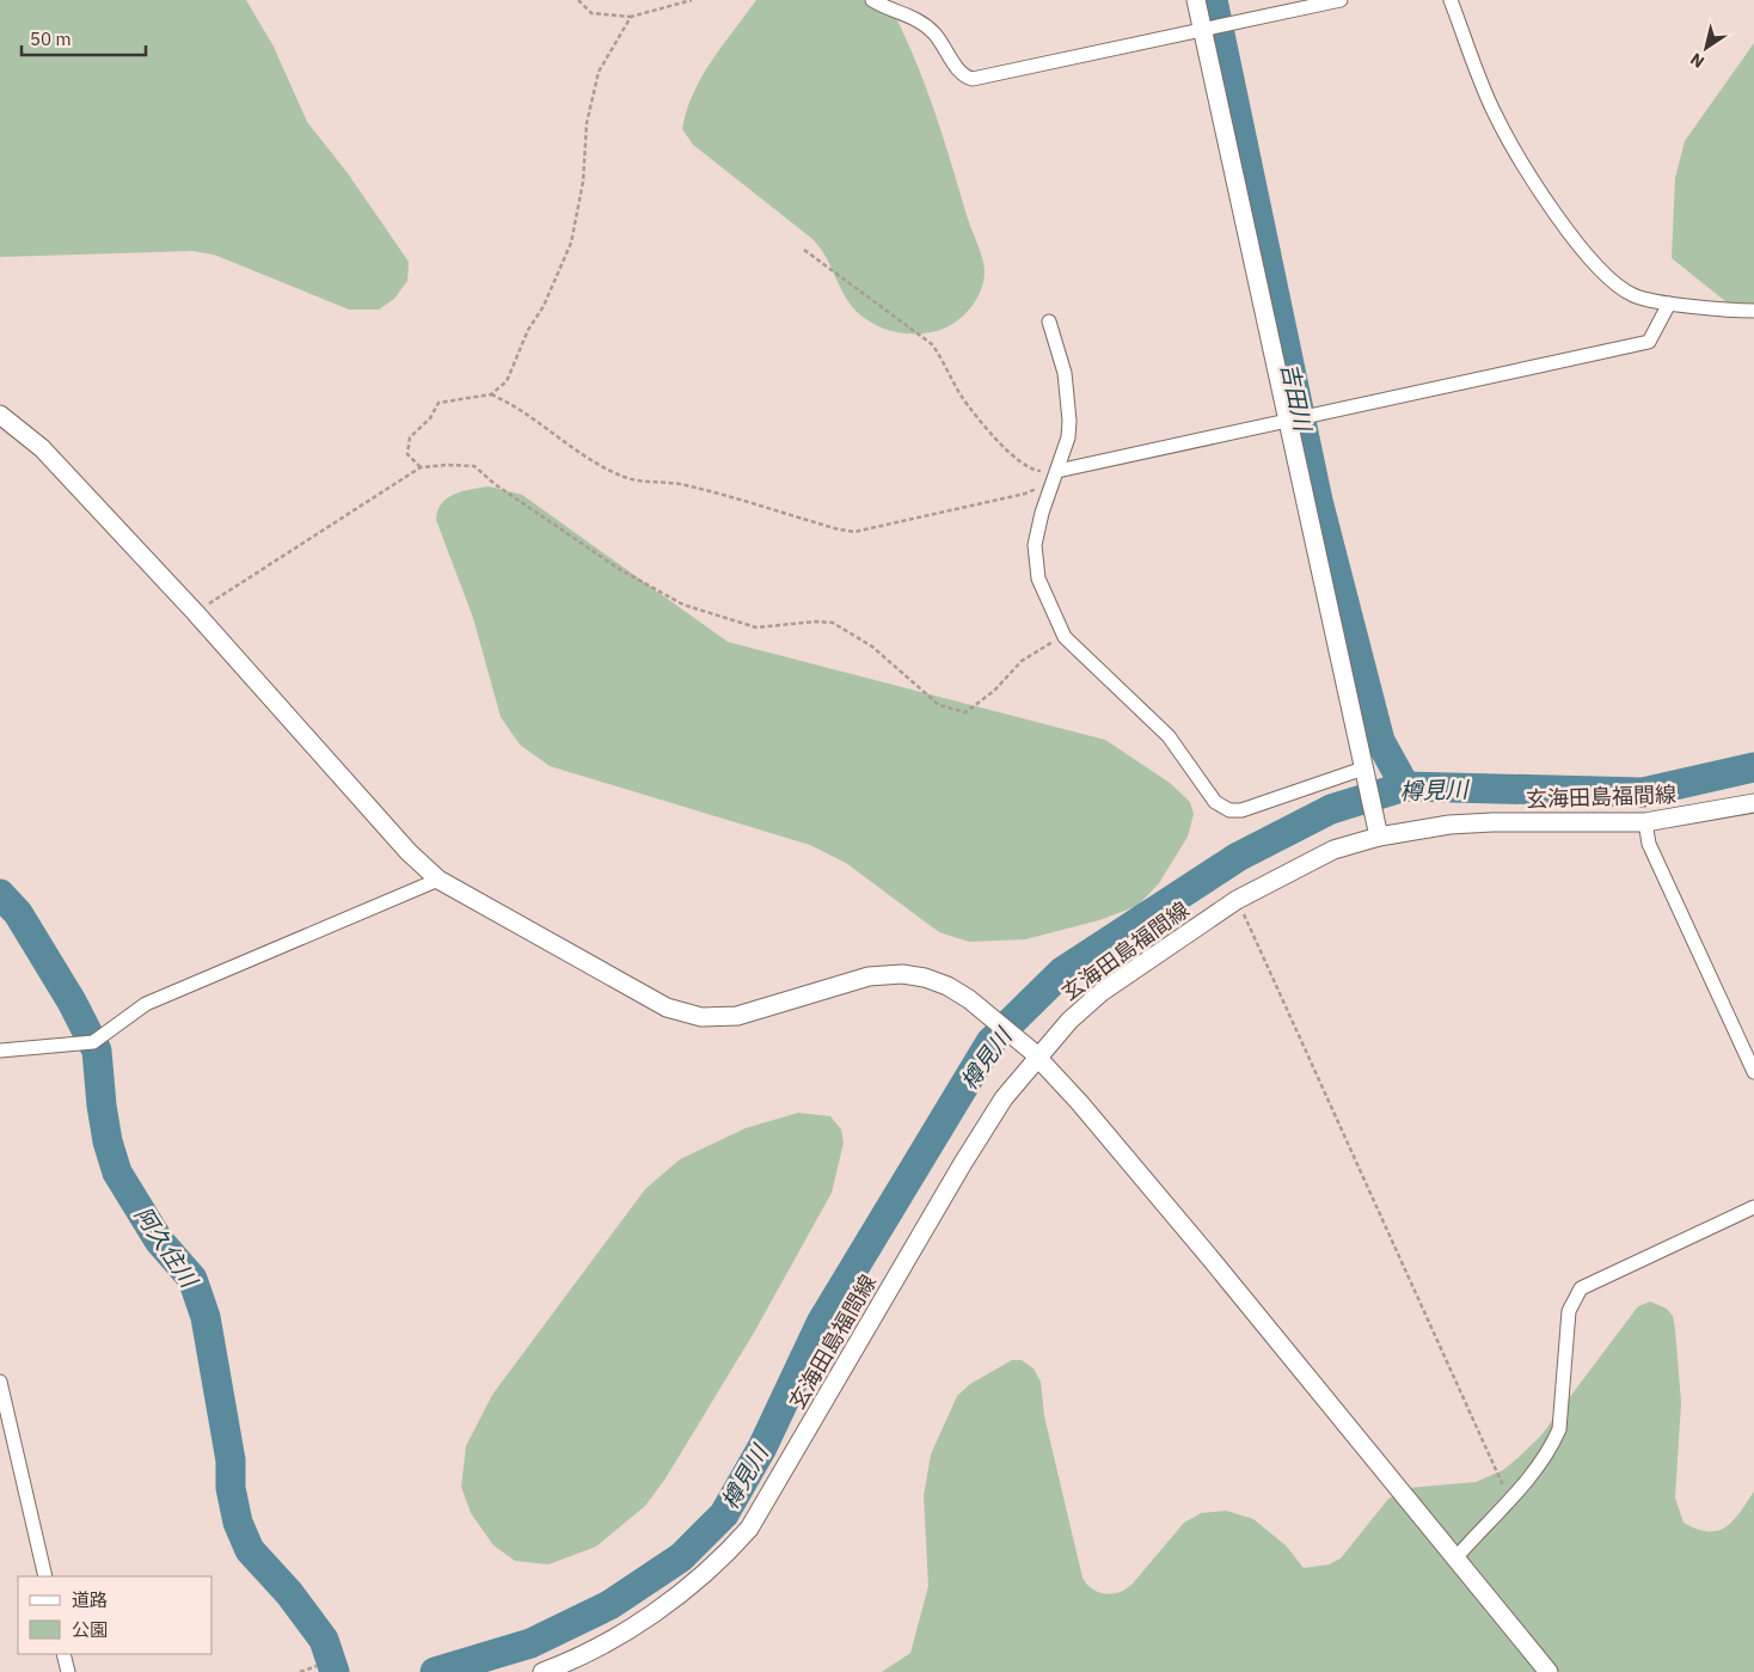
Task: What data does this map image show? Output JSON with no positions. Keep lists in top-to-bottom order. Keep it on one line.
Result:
{"streets":{"street":["玄海田島福間線"]},"water":["吉田川","樽見川","阿久住川"],"legend":["道路","公園"],"scale_bar":"50 m","north":"bottom left"}
